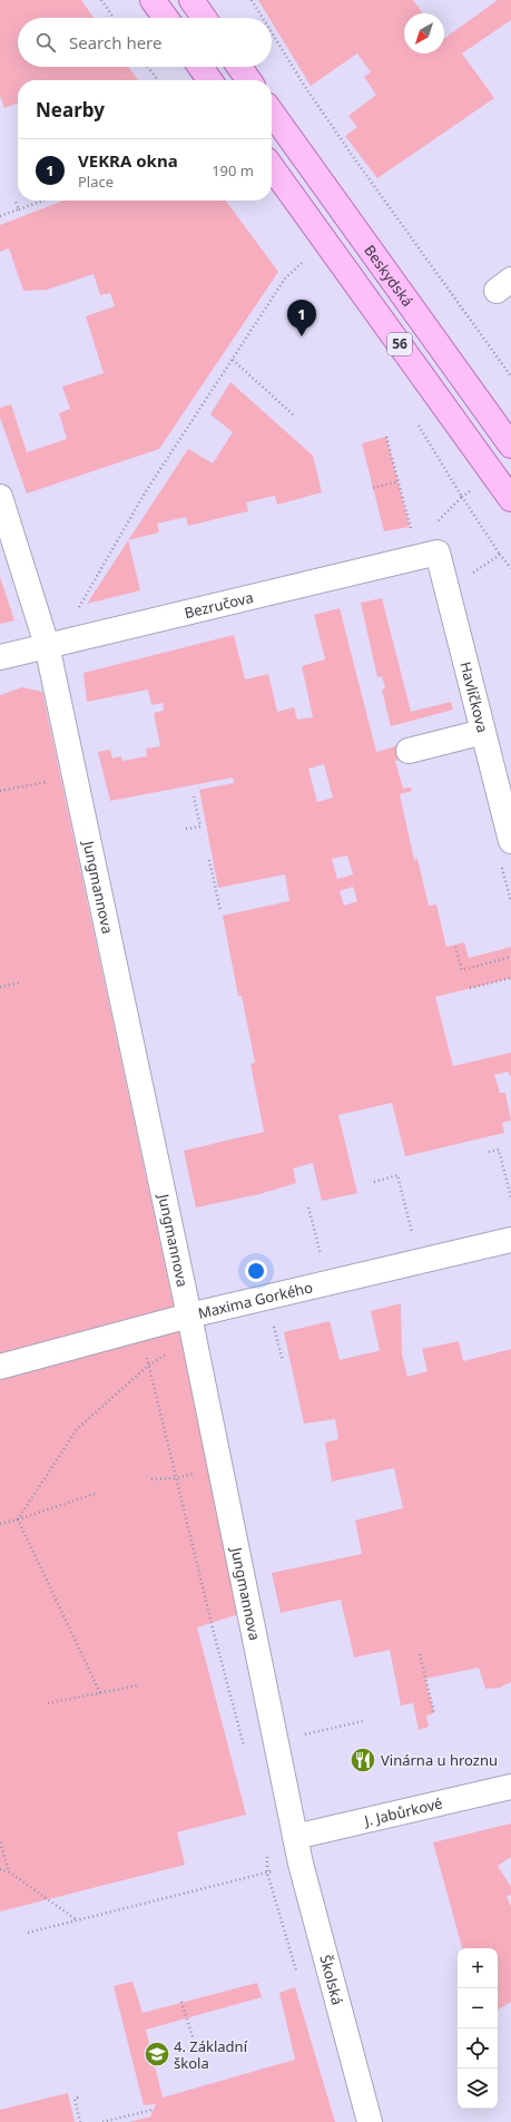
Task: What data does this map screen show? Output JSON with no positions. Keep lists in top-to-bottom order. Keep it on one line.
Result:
{"streets":{"main road":["Beskydská","56"],"street":["Bezručova","Havlíčkova","Jungmannova","Maxima Gorkého","J. Jabůrkové","Školská"]},"crossings":[["Bezručova","Havlíčkova"],["Bezručova","Jungmannova"],["Jungmannova","Maxima Gorkého"],["Jungmannova","J. Jabůrkové"],["Jungmannova","Školská"],["J. Jabůrkové","Školská"]],"places":{"restaurant":["Vinárna u hroznu"],"school or university":["4. Základní škola"]},"north":"bottom left","page":{"search":"Search here","heading":"Nearby","list":[{"mark":"1","name":"VEKRA okna","note":"Place","value":"190 m"}],"pins":"1","map_buttons":["+","−"]}}
